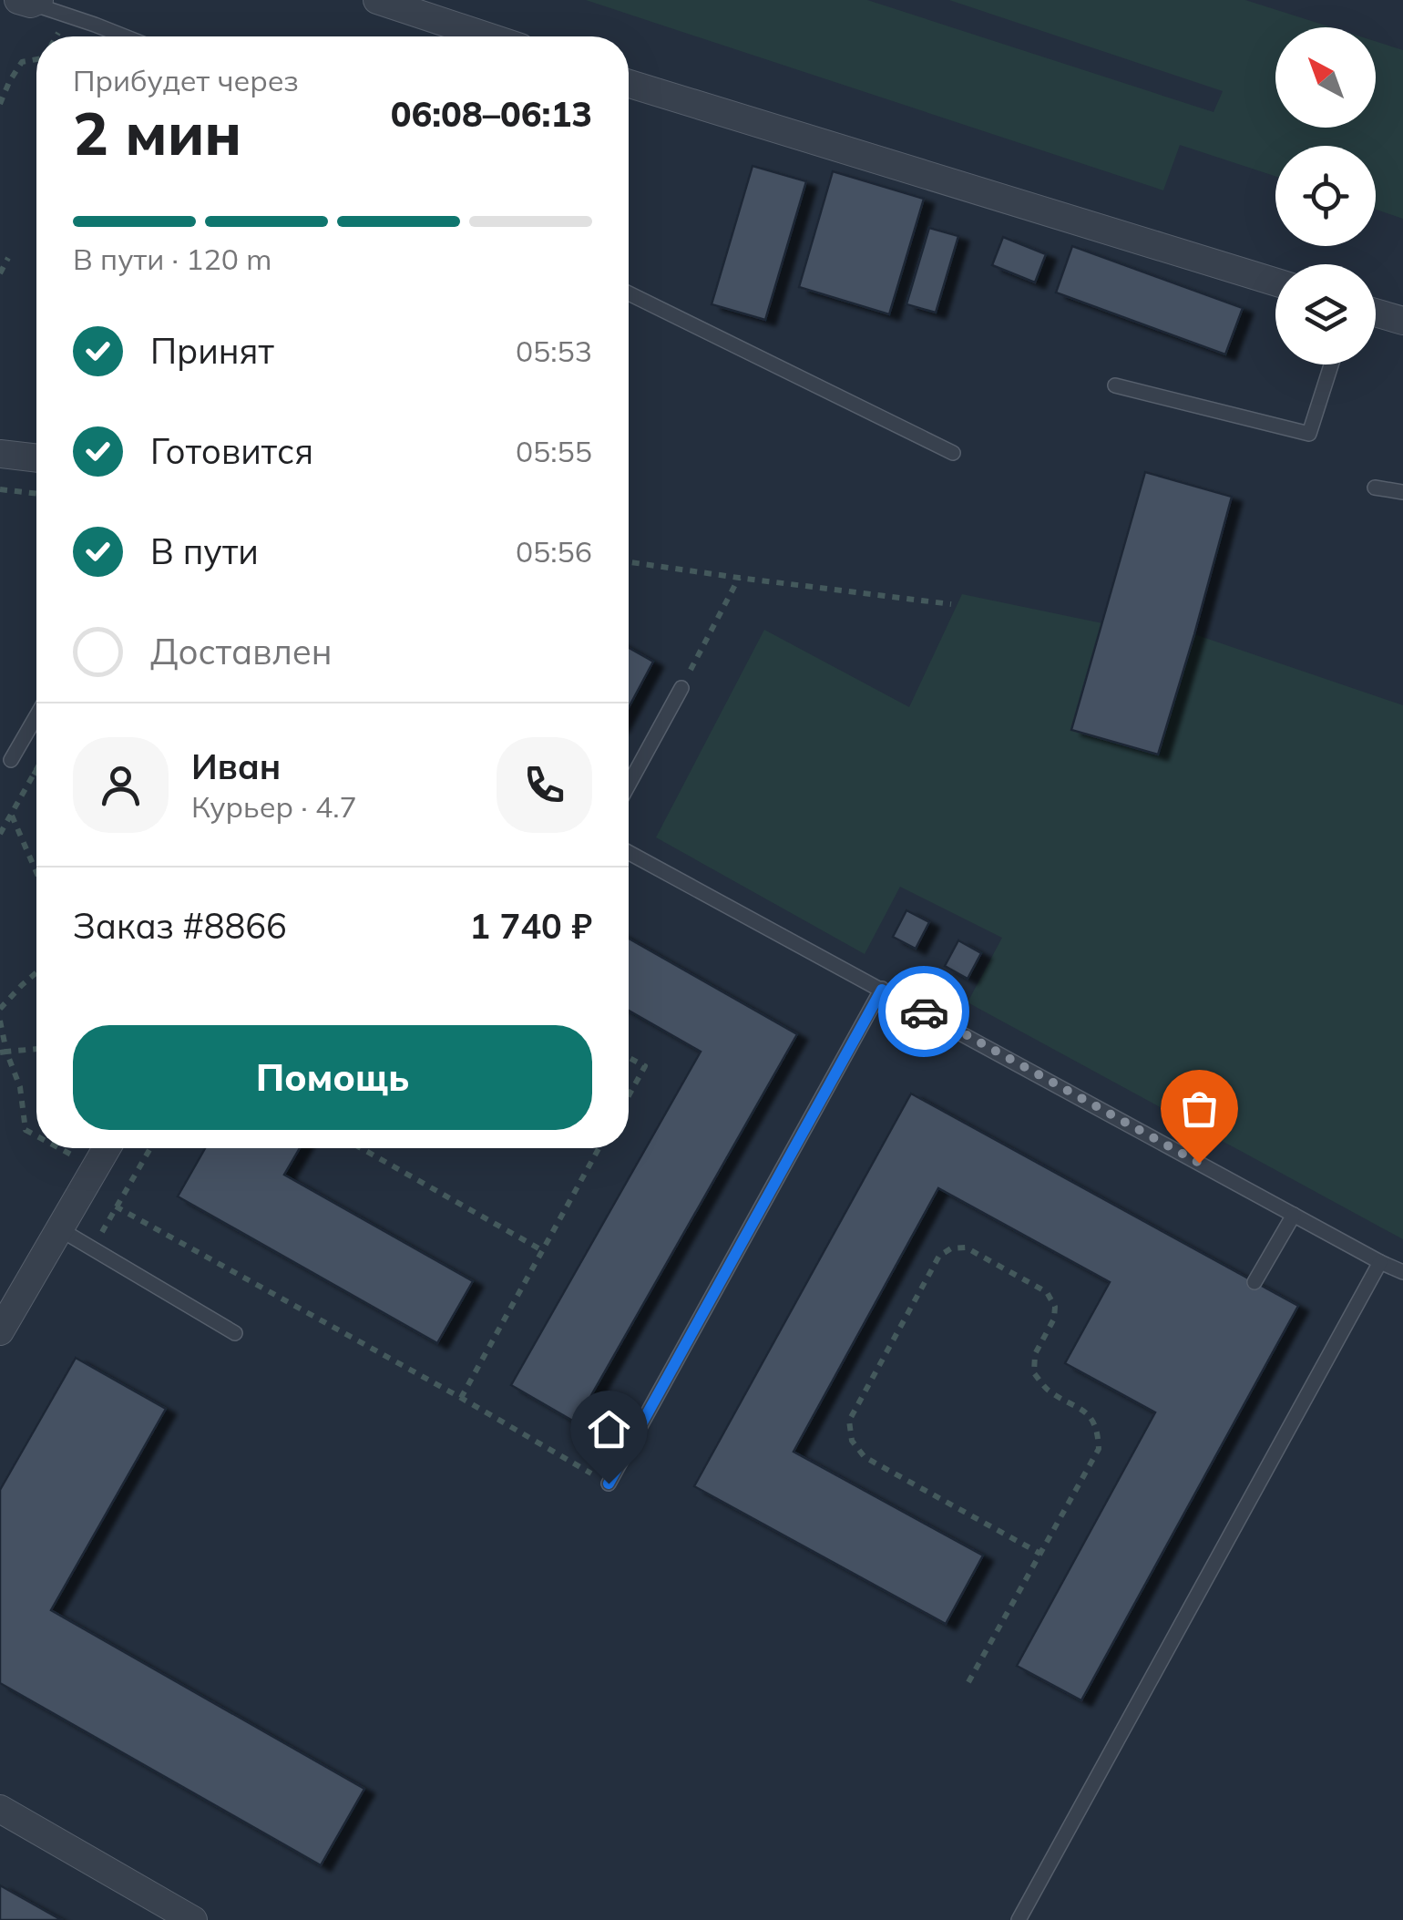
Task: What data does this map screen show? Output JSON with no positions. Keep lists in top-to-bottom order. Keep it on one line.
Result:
{"north":"top left","page":{"heading":["2 мин","Прибудет через","06:08–06:13"],"panel":["Иван","Курьер · 4.7","Заказ #8866","1 740 ₽"],"bar":"В пути · 120 m","list":[["Принят","05:53"],["Готовится","05:55"],["В пути","05:56"],"Доставлен"],"buttons":"Помощь"}}
